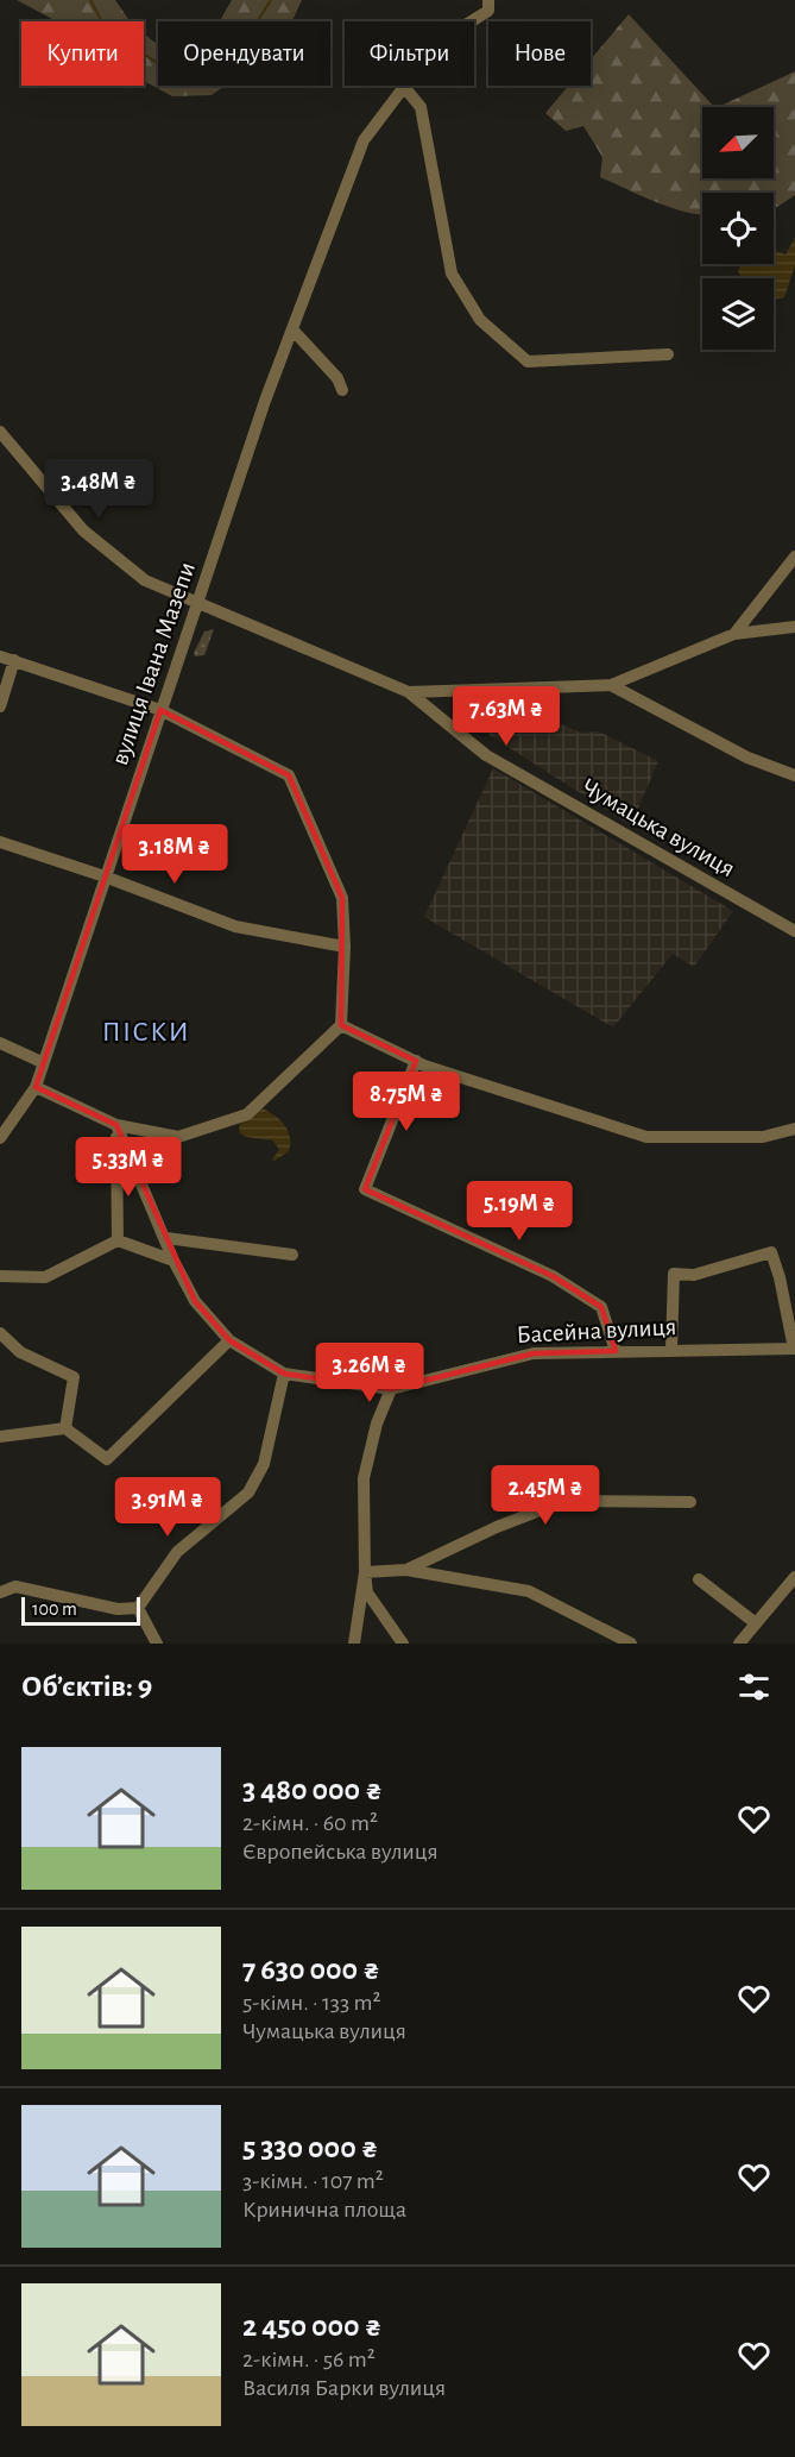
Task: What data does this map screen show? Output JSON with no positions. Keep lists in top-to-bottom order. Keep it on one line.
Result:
{"streets":{"street":["вулиця Івана Мазепи","Чумацька вулиця","Басейна вулиця"]},"crossings":[["вулиця Івана Мазепи","Чумацька вулиця"]],"districts":["ПІСКИ"],"scale_bar":"100 m","north":"bottom left","page":{"chip":["Купити","Орендувати","Фільтри","Нове"],"price":["3.48M ₴","7.63M ₴","3.18M ₴","8.75M ₴","5.33M ₴","5.19M ₴","3.26M ₴","2.45M ₴","3.91M ₴"],"scale":"100 m","heading":"Об’єктів: 9","list":[{"name":"3 480 000 ₴","note":"2-кімн. · 60 m² · Європейська вулиця"},{"name":"7 630 000 ₴","note":"5-кімн. · 133 m² · Чумацька вулиця"},{"name":"5 330 000 ₴","note":"3-кімн. · 107 m² · Кринична площа"},{"name":"2 450 000 ₴","note":"2-кімн. · 56 m² · Василя Барки вулиця"}]}}
